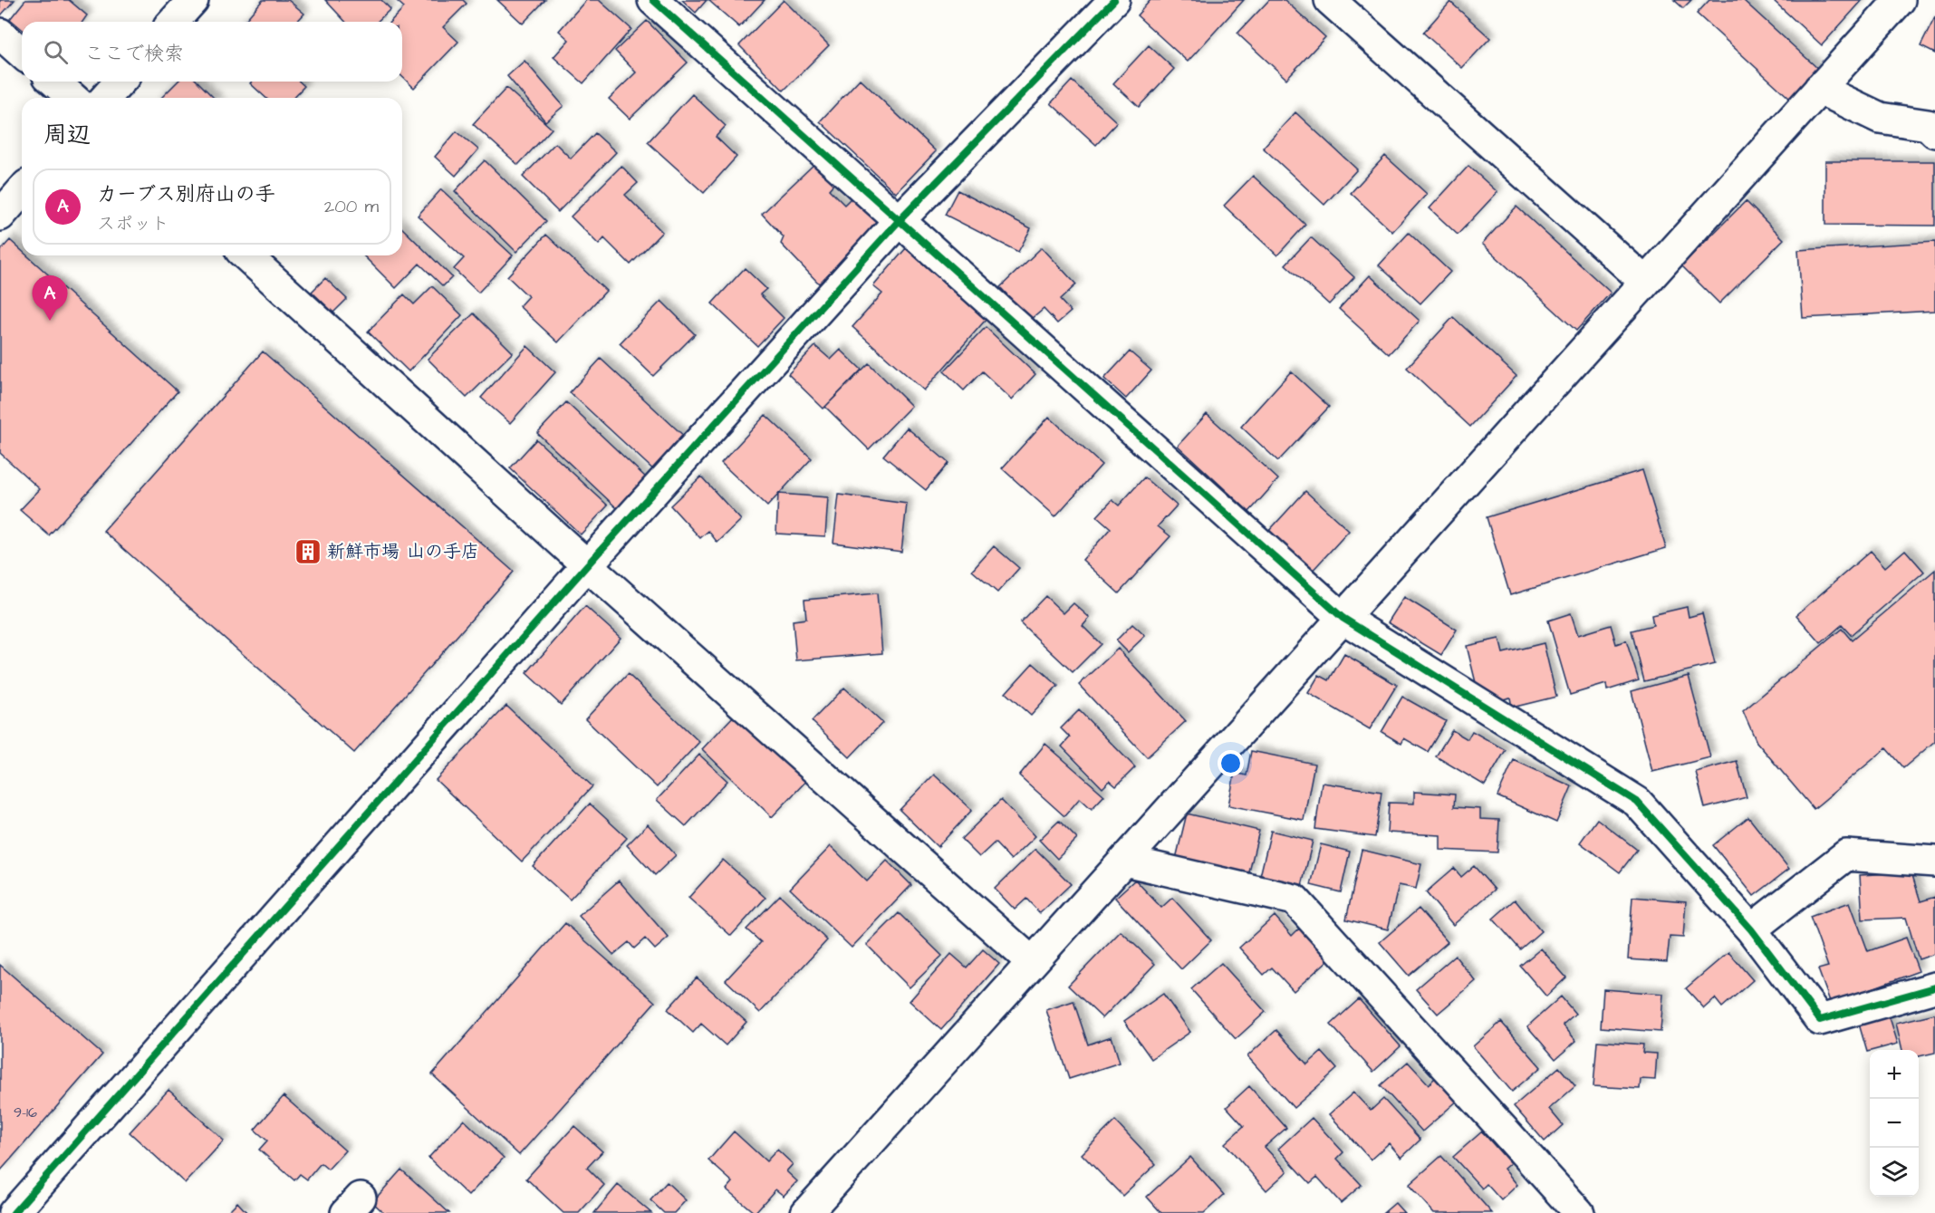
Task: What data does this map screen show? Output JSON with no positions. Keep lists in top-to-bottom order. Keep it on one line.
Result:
{"places":{"building":["新鮮市場 山の手店"]},"house_numbers":["9-16"],"page":{"search":"ここで検索","heading":"周辺","list":[{"mark":"A","name":"カーブス別府山の手","note":"スポット","value":"200 m"}],"pins":"A","map_buttons":["+","−"]}}
